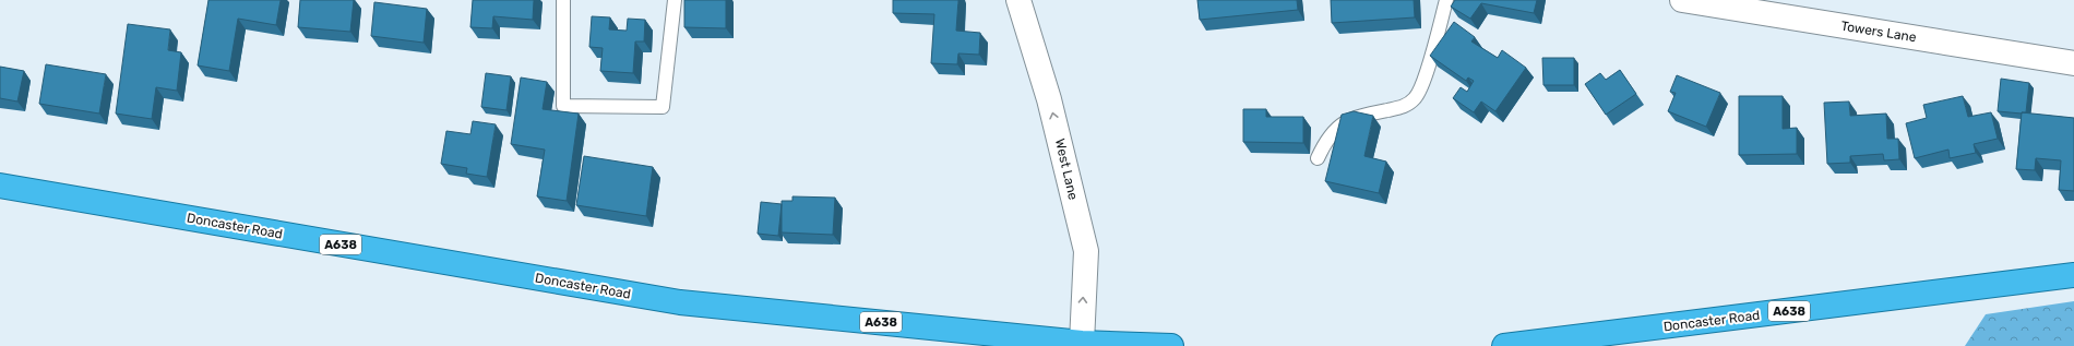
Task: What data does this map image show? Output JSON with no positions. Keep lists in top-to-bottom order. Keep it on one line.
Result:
{"streets":{"highway":["Doncaster Road","A638"],"street":["Towers Lane","West Lane"]},"crossings":[["West Lane","Doncaster Road"]],"one_way":["West Lane"]}
